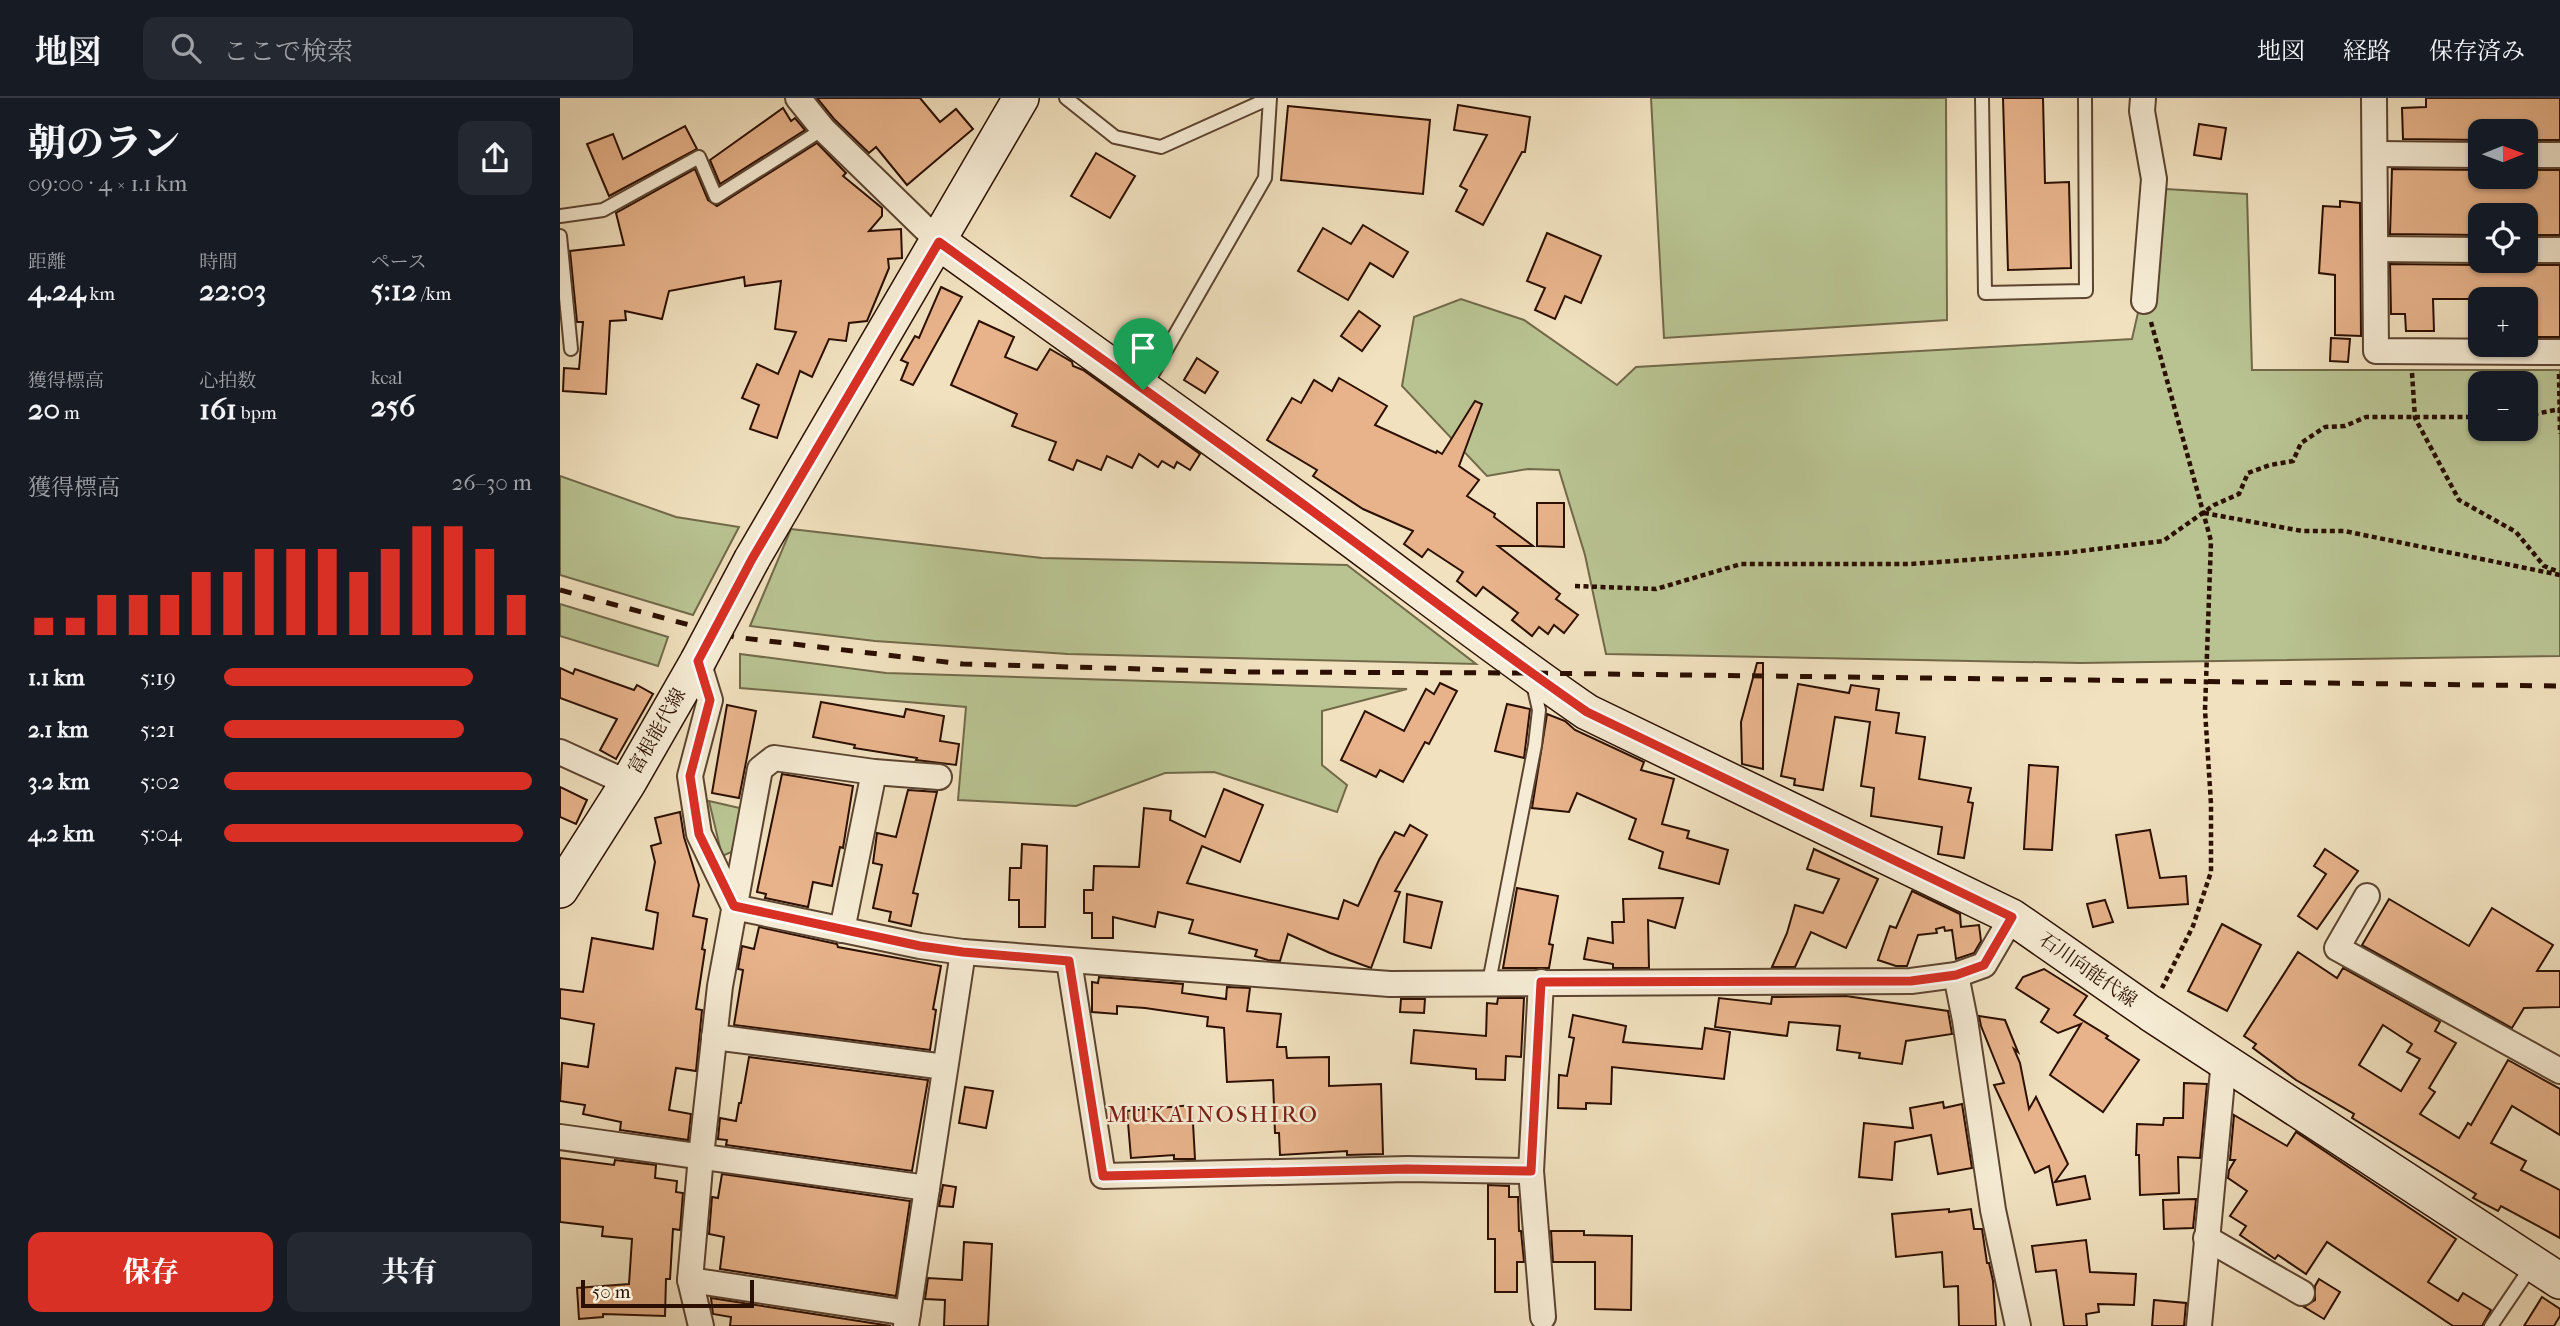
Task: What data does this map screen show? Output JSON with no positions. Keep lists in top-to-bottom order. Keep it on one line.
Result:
{"streets":{"main road":["富根能代線","石川向能代線"]},"crossings":[["富根能代線","石川向能代線"]],"districts":["MUKAINOSHIRO"],"scale_bar":"50 m","north":"right","page":{"header":"地図","search":"ここで検索","nav":["地図","経路","保存済み"],"heading":["朝のラン","09:00 · 4 × 1.1 km"],"map_buttons":["+","−"],"stats":[["距離","4.24 km"],["時間","22:03"],["ペース","5:12 /km"],["獲得標高","20 m"],["心拍数","161 bpm"],["kcal","256"]],"chart":["獲得標高","26–30 m"],"list":[{"name":"1.1 km","note":"5:19"},{"name":"2.1 km","note":"5:21"},{"name":"3.2 km","note":"5:02"},{"name":"4.2 km","note":"5:04"}],"buttons":["保存","共有"],"scale":"50 m"}}
